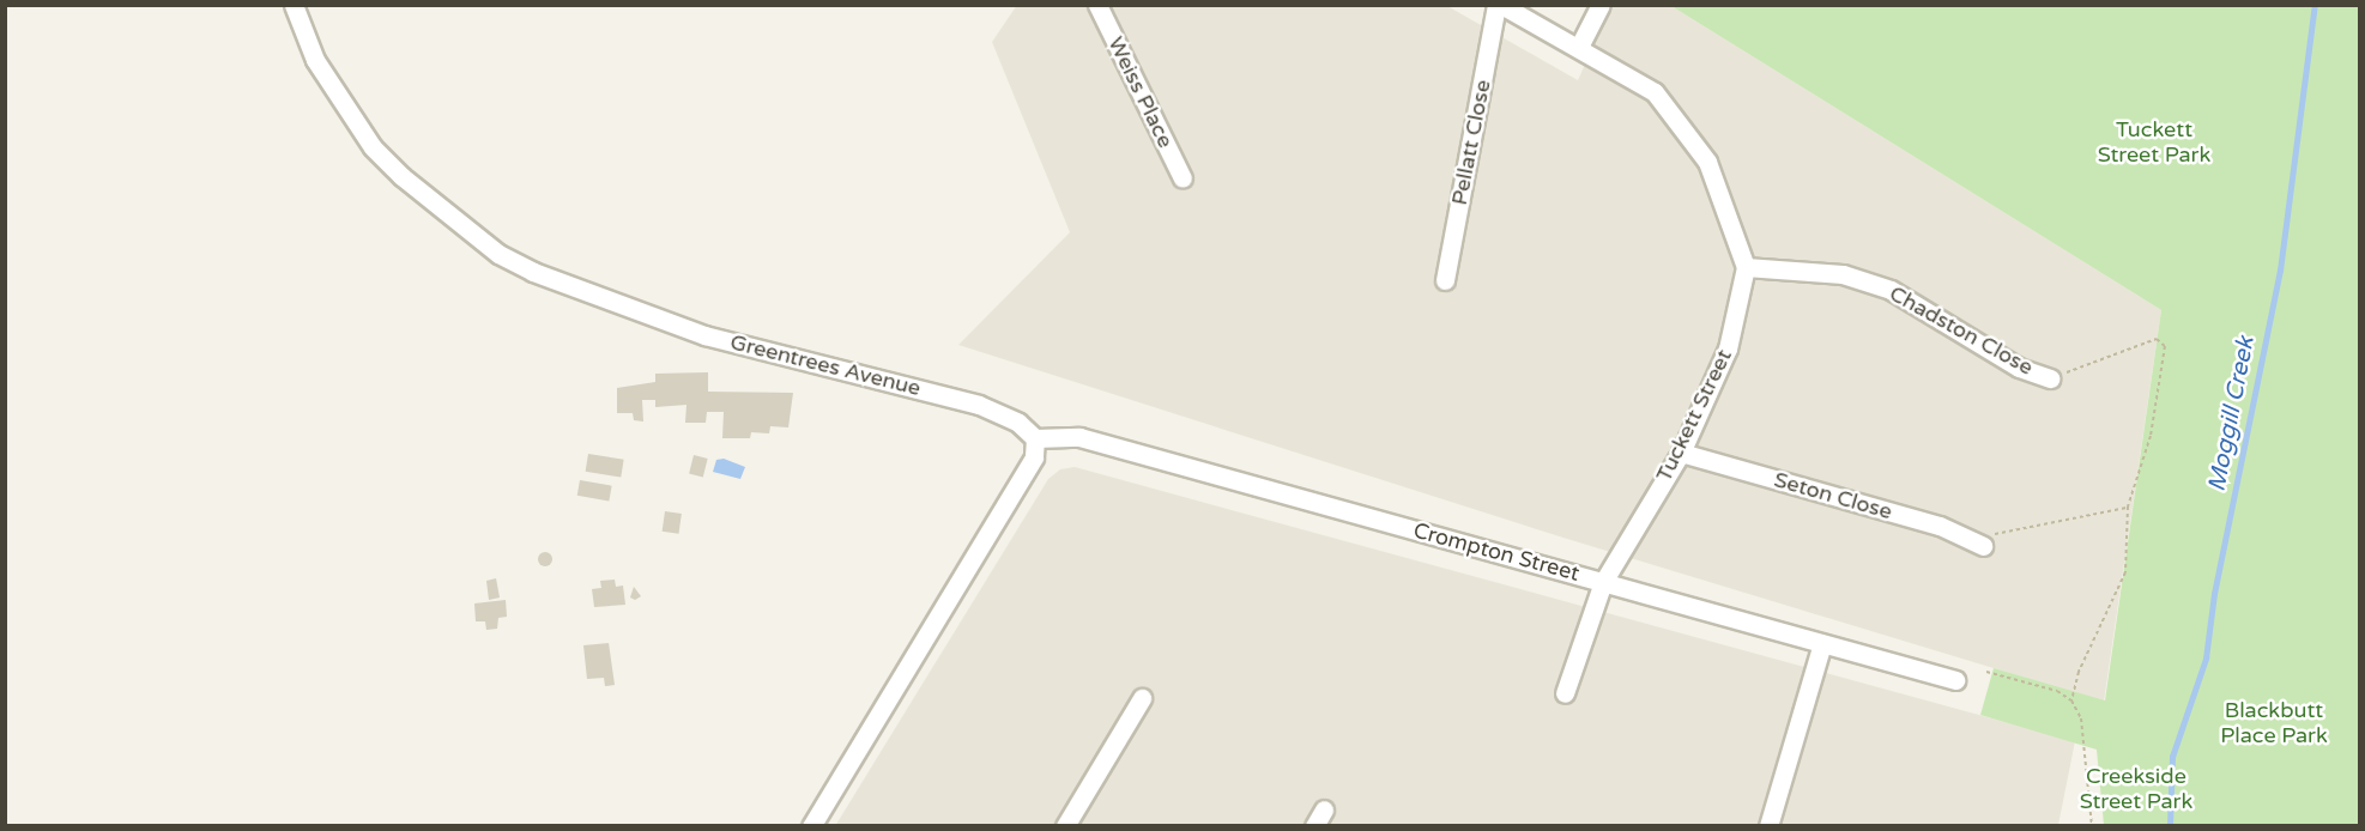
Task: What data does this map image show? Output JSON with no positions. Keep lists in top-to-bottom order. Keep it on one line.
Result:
{"streets":{"street":["Weiss Place","Pellatt Close","Chadston Close","Greentrees Avenue","Tuckett Street","Seton Close","Crompton Street"]},"crossings":[["Chadston Close","Tuckett Street"],["Greentrees Avenue","Crompton Street"],["Tuckett Street","Seton Close"],["Tuckett Street","Crompton Street"]],"water":["Moggill Creek"],"parks":["Tuckett Street Park","Blackbutt Place Park","Creekside Street Park"]}
